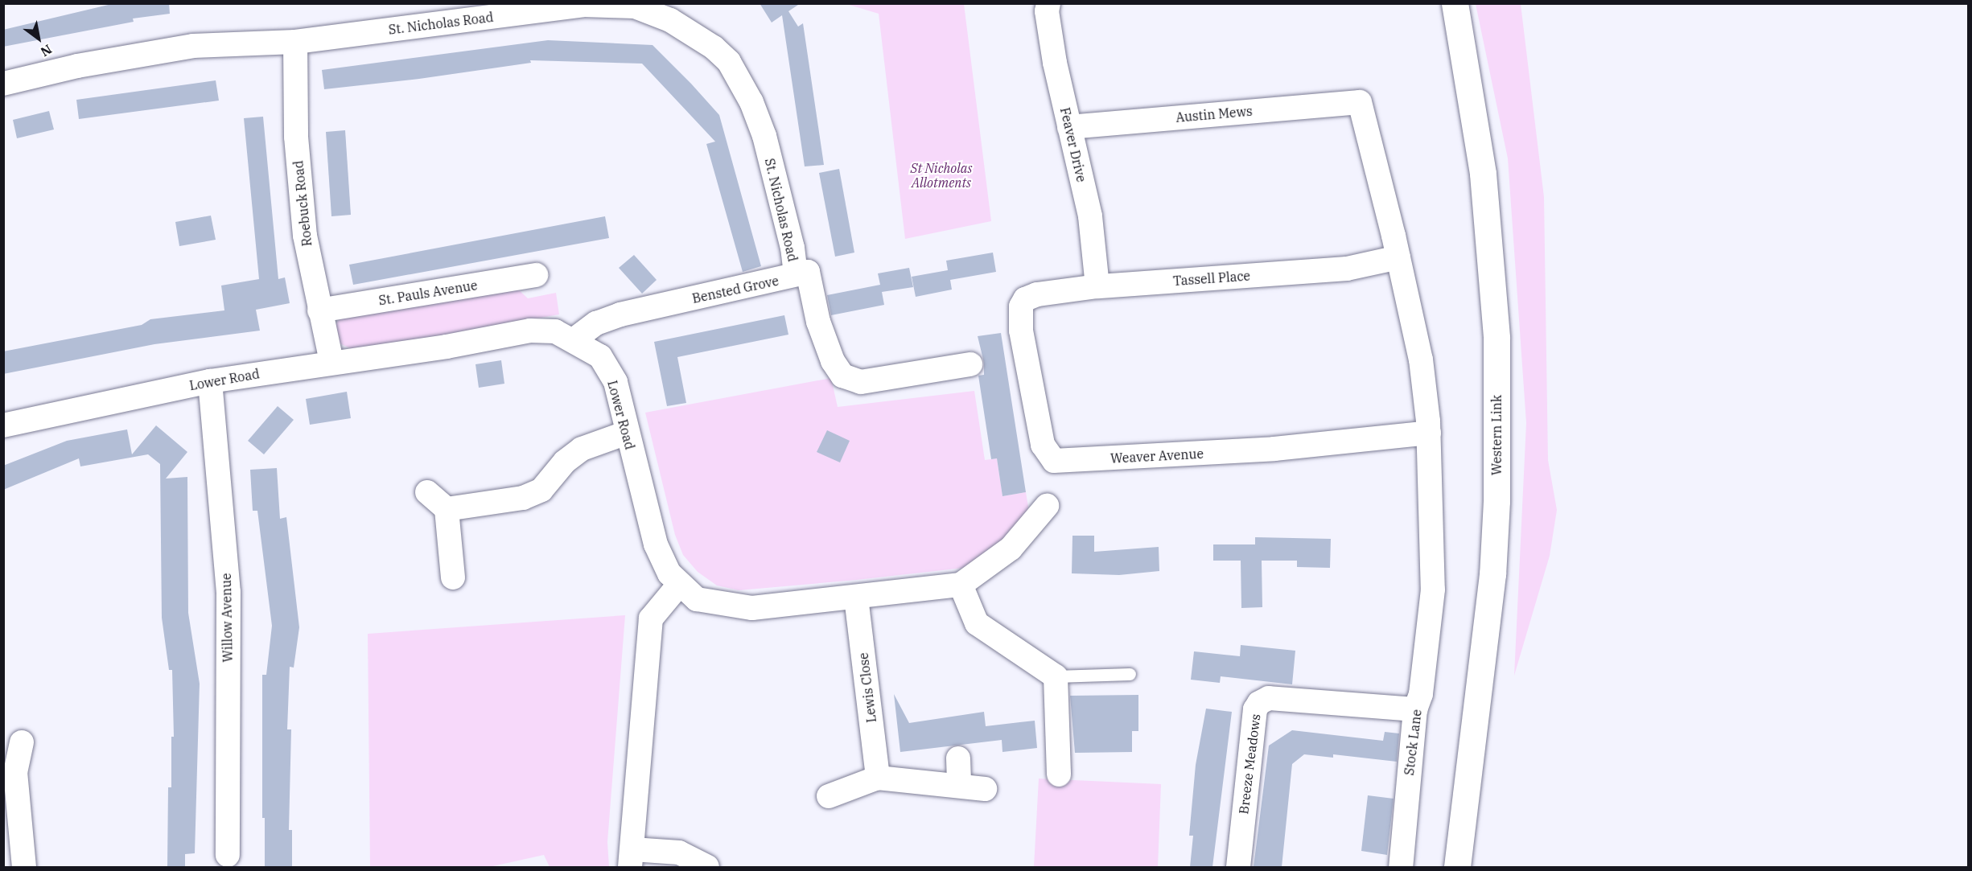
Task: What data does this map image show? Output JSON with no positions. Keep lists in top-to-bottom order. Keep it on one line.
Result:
{"streets":{"main road":["Western Link"],"street":["St. Nicholas Road","Austin Mews","Feaver Drive","Roebuck Road","Tassell Place","Bensted Grove","St. Pauls Avenue","Lower Road","Weaver Avenue","Willow Avenue","Lewis Close","Stock Lane","Breeze Meadows"]},"crossings":[["St. Nicholas Road","Roebuck Road"],["St. Nicholas Road","Bensted Grove"],["Austin Mews","Feaver Drive"],["Austin Mews","Stock Lane"],["Feaver Drive","Tassell Place"],["Roebuck Road","St. Pauls Avenue"],["Roebuck Road","Lower Road"],["Tassell Place","Weaver Avenue"],["Tassell Place","Stock Lane"],["Bensted Grove","Lower Road"],["Lower Road","Willow Avenue"],["Lower Road","Lewis Close"],["Weaver Avenue","Stock Lane"],["Stock Lane","Breeze Meadows"]],"parks":["St Nicholas Allotments"],"north":"bottom right"}
